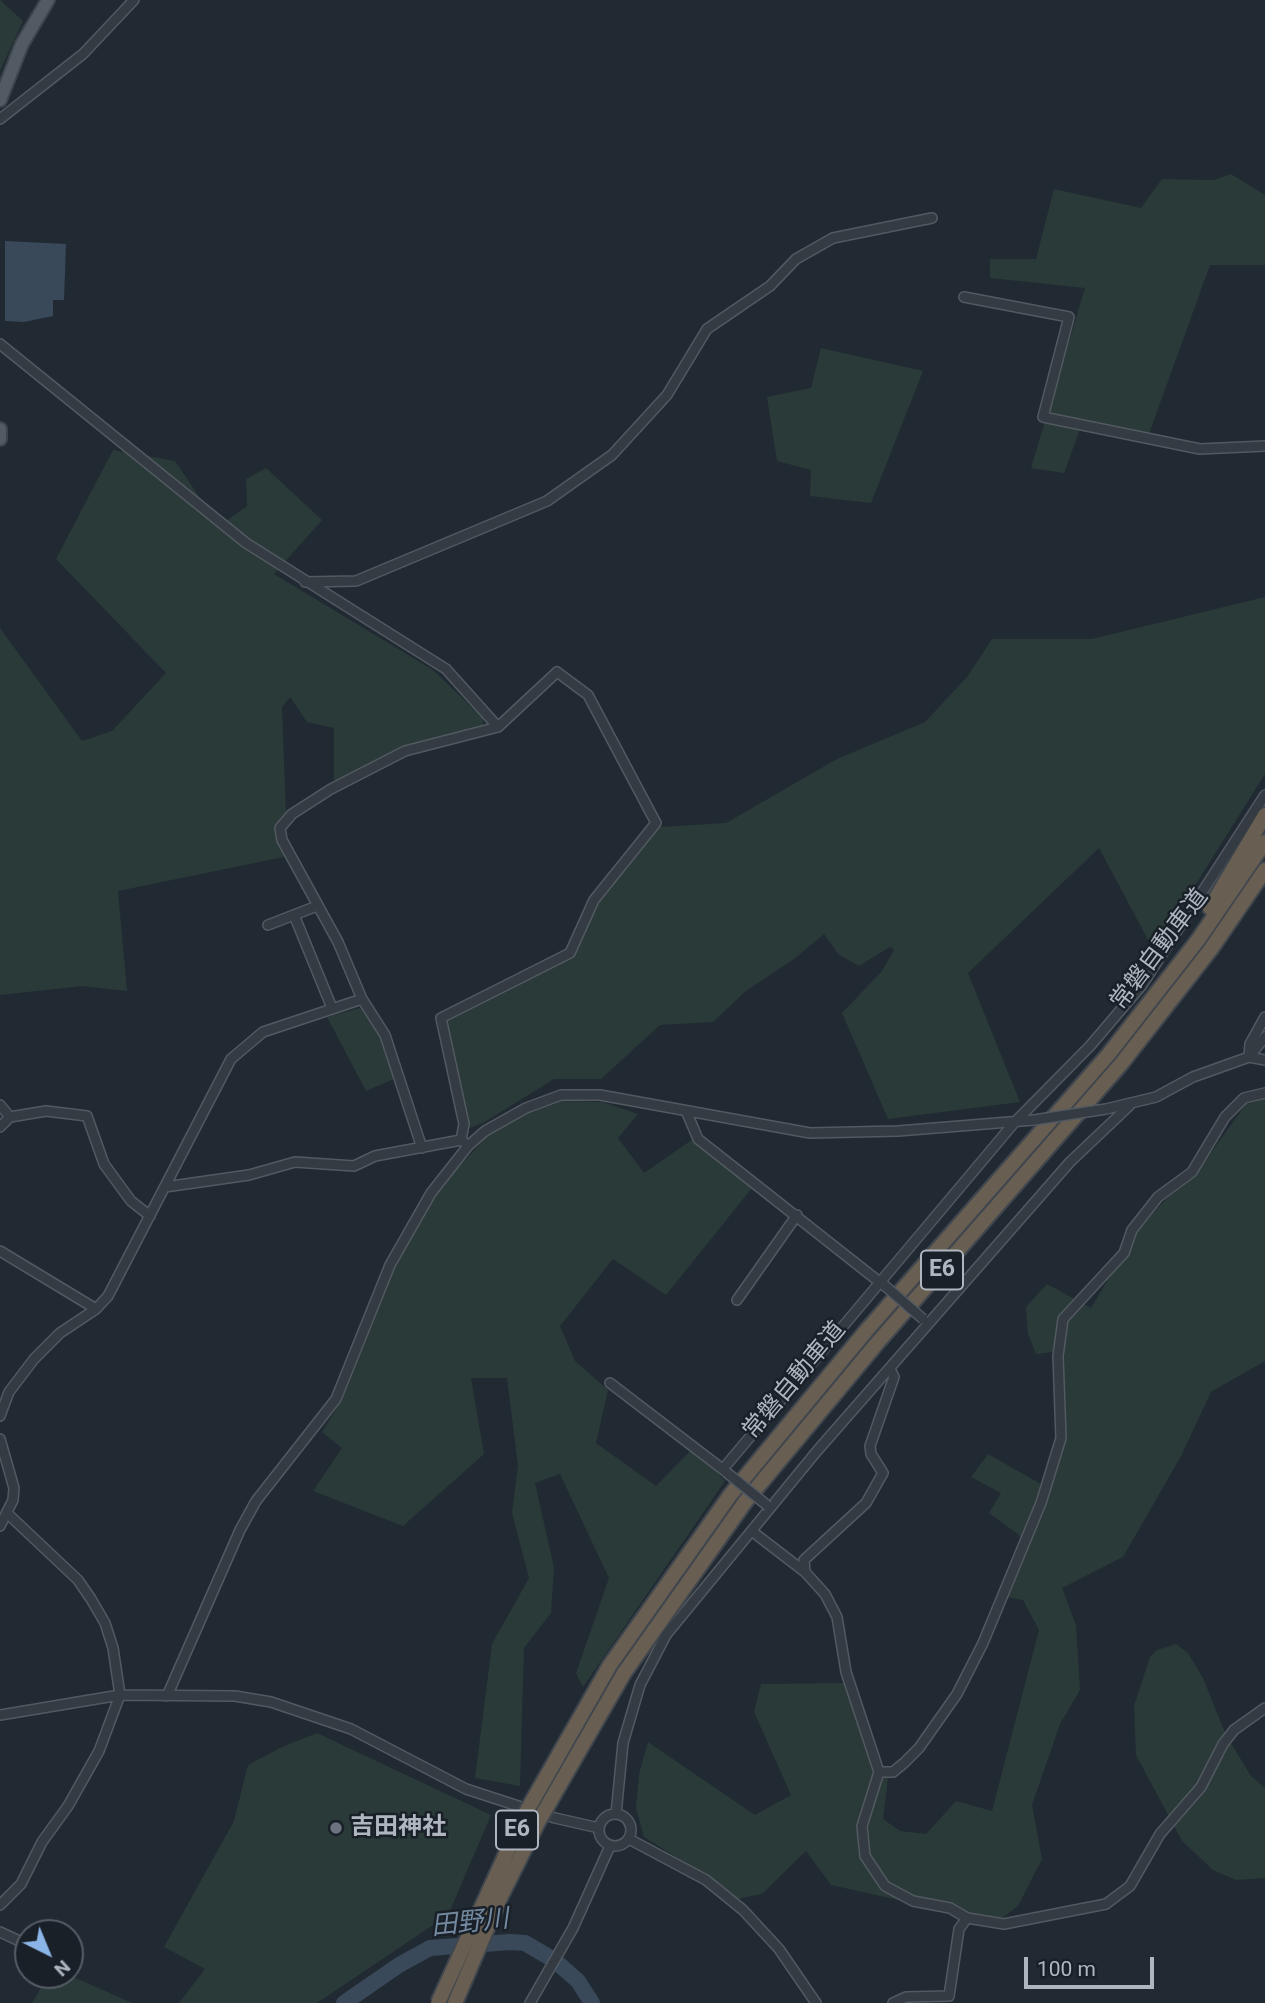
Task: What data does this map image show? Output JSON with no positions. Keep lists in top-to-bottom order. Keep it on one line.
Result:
{"streets":{"highway":["常磐自動車道","E6"]},"water":["田野川"],"places":["吉田神社"],"scale_bar":"100 m","north":"bottom right"}
